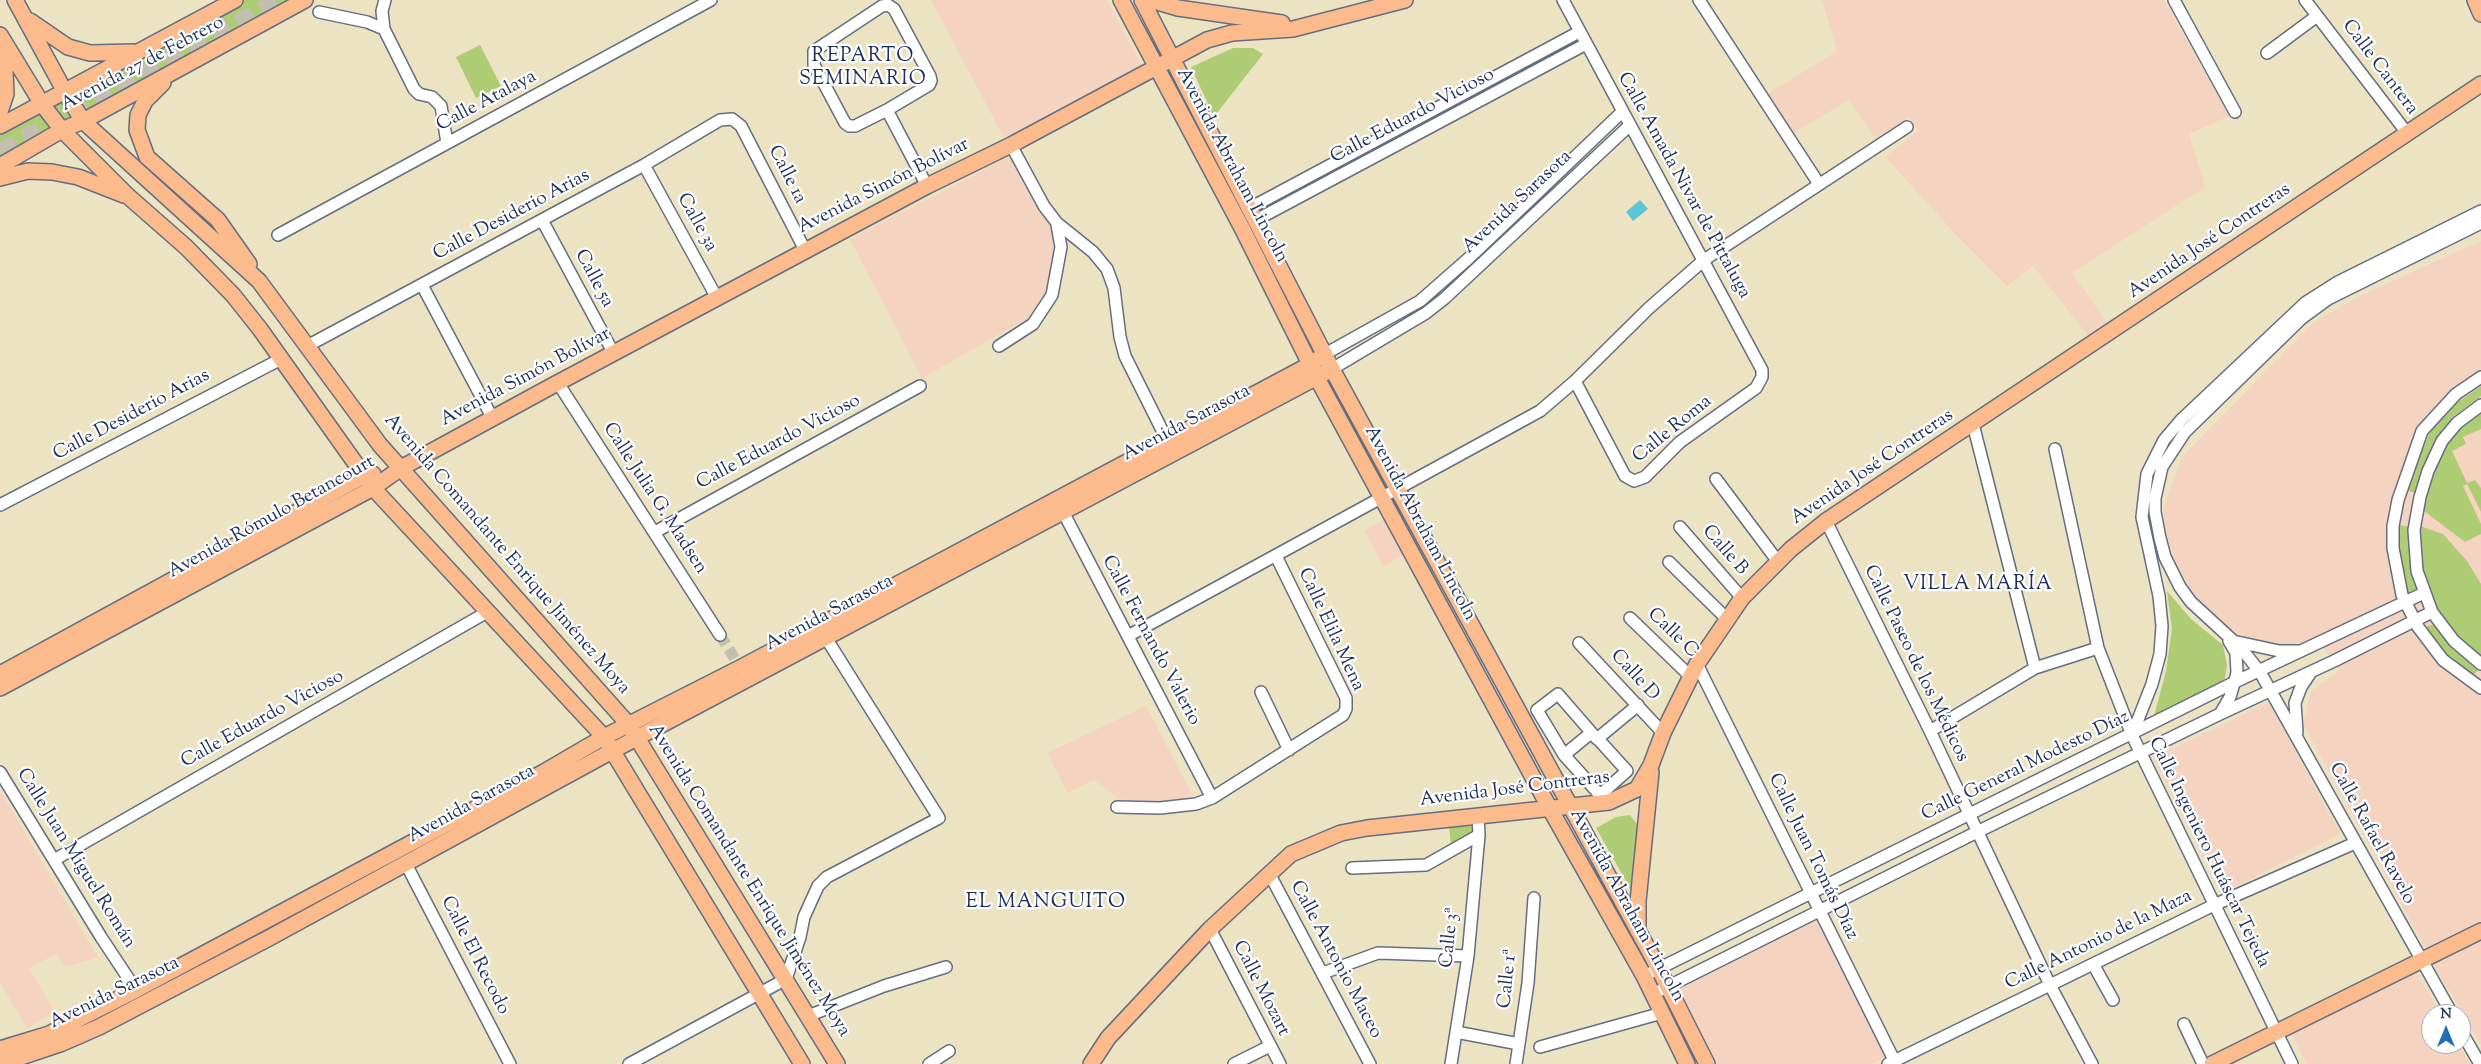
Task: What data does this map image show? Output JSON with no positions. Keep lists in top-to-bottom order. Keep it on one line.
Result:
{"streets":{"main road":["Avenida 27 de Febrero","Avenida Abraham Lincoln","Avenida Simón Bolívar","Avenida Sarasota","Avenida José Contreras","Avenida Rómulo Betancourt","Avenida Comandante Enrique Jiménez Moya"],"street":["Calle Cantera","Calle Atalaya","Calle Eduardo Vicioso","Calle 1a","Calle Amada Nivar de Pittaluga","Calle Desiderio Arias","Calle 3a","Calle 5a","Calle Roma","Calle Julia G. Madsen","Calle B","Calle Elila Mena","Calle C","Calle Fernando Valerio","Calle Paseo de los Médicos","Calle D","Calle General Modesto Díaz","Calle Rafael Ravelo","Calle Ingeniero Huáscar Tejeda","Calle Juan Tomás Díaz","Calle Juan Miguel Román","Calle 3ª","Calle Antonio de la Maza","Calle El Recodo","Calle Antonio Maceo","Calle 1ª","Calle Mozart"]},"crossings":[["Avenida 27 de Febrero","Avenida Comandante Enrique Jiménez Moya"],["Calle Cantera","Avenida José Contreras"],["Calle Eduardo Vicioso","Avenida Abraham Lincoln"],["Calle Eduardo Vicioso","Calle Amada Nivar de Pittaluga"],["Calle Eduardo Vicioso","Calle Julia G. Madsen"],["Calle Eduardo Vicioso","Calle Juan Miguel Román"],["Avenida Abraham Lincoln","Avenida Simón Bolívar"],["Avenida Abraham Lincoln","Avenida Sarasota"],["Avenida Abraham Lincoln","Avenida José Contreras"],["Avenida Abraham Lincoln","Calle General Modesto Díaz"],["Calle 1a","Avenida Simón Bolívar"],["Calle 1a","Calle Desiderio Arias"],["Calle Amada Nivar de Pittaluga","Avenida Sarasota"],["Calle Amada Nivar de Pittaluga","Calle Roma"],["Avenida Simón Bolívar","Calle 3a"],["Avenida Simón Bolívar","Calle 5a"],["Avenida Simón Bolívar","Calle Julia G. Madsen"],["Avenida Simón Bolívar","Avenida Rómulo Betancourt"],["Avenida Simón Bolívar","Avenida Comandante Enrique Jiménez Moya"],["Avenida Sarasota","Avenida Comandante Enrique Jiménez Moya"],["Avenida Sarasota","Calle Fernando Valerio"],["Avenida Sarasota","Calle Juan Miguel Román"],["Avenida Sarasota","Calle El Recodo"],["Calle Desiderio Arias","Calle 3a"],["Calle Desiderio Arias","Calle 5a"],["Calle Desiderio Arias","Avenida Comandante Enrique Jiménez Moya"],["Avenida José Contreras","Calle B"],["Avenida José Contreras","Calle C"],["Avenida José Contreras","Calle Paseo de los Médicos"],["Avenida José Contreras","Calle D"],["Avenida José Contreras","Calle Juan Tomás Díaz"],["Avenida José Contreras","Calle 3ª"],["Avenida José Contreras","Calle Antonio Maceo"],["Avenida José Contreras","Calle Mozart"],["Avenida Rómulo Betancourt","Avenida Comandante Enrique Jiménez Moya"],["Calle Elila Mena","Calle Fernando Valerio"],["Calle C","Calle Juan Tomás Díaz"],["Calle Paseo de los Médicos","Calle General Modesto Díaz"],["Calle Paseo de los Médicos","Calle Antonio de la Maza"],["Calle General Modesto Díaz","Calle Rafael Ravelo"],["Calle General Modesto Díaz","Calle Ingeniero Huáscar Tejeda"],["Calle General Modesto Díaz","Calle Juan Tomás Díaz"],["Calle Rafael Ravelo","Calle Antonio de la Maza"],["Calle Ingeniero Huáscar Tejeda","Calle Antonio de la Maza"],["Calle Juan Tomás Díaz","Calle Antonio de la Maza"]],"districts":["REPARTO SEMINARIO","VILLA MARÍA","EL MANGUITO"],"north":"top"}
